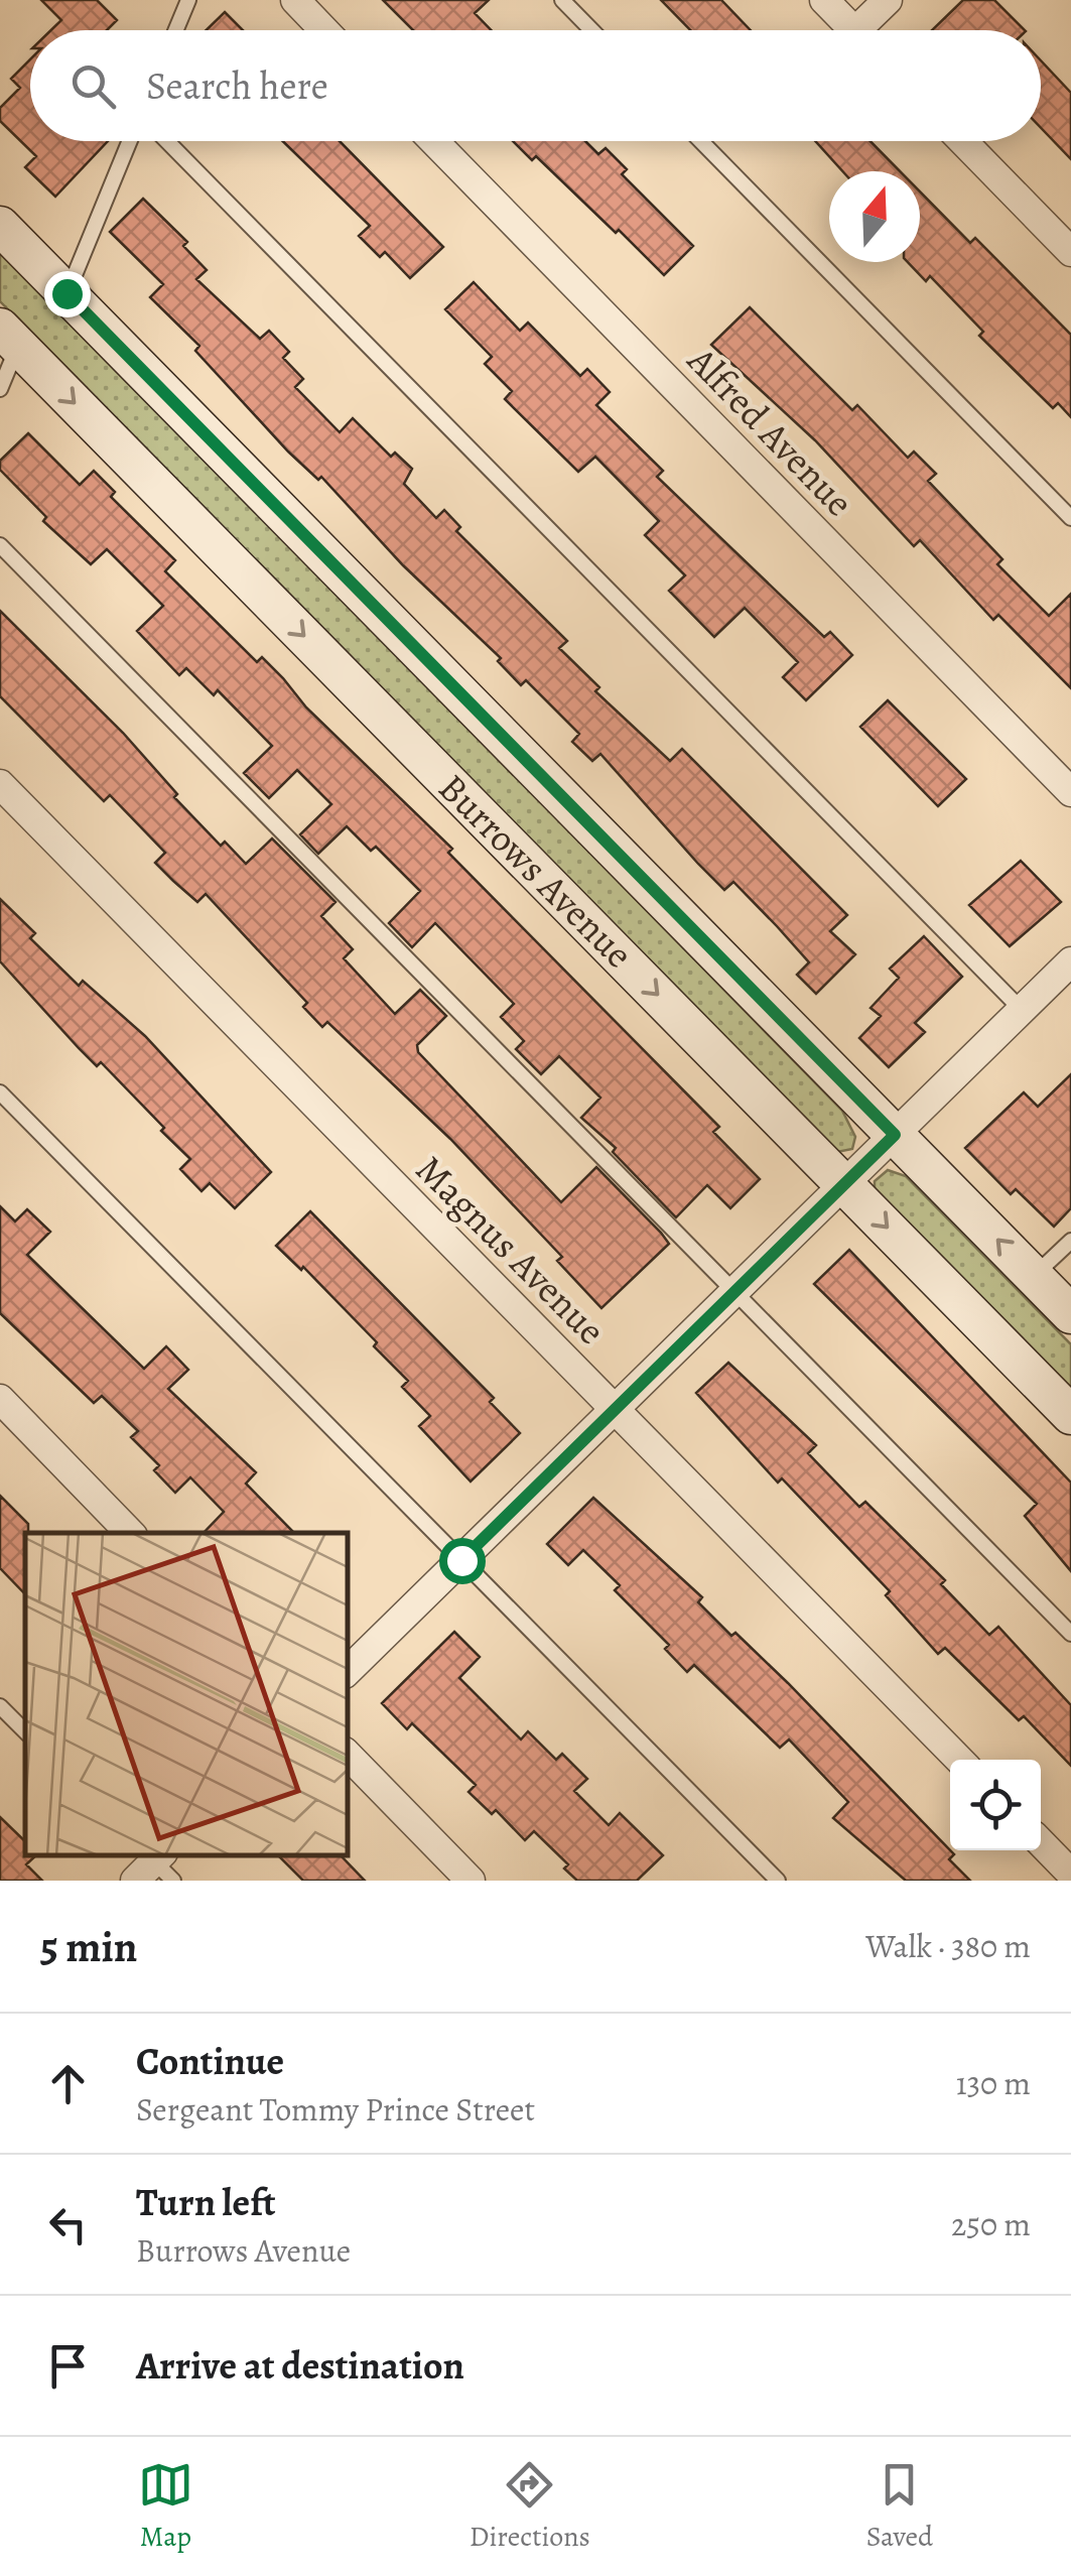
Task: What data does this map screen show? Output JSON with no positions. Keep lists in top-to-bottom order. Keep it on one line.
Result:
{"streets":{"street":["Alfred Avenue","Burrows Avenue","Magnus Avenue"]},"north":"top","page":{"search":"Search here","heading":["5 min","Walk · 380 m"],"list":[["Continue","Sergeant Tommy Prince Street","130 m"],["Turn left","Burrows Avenue","250 m"],"Arrive at destination"],"nav":["Map","Directions","Saved"]}}
